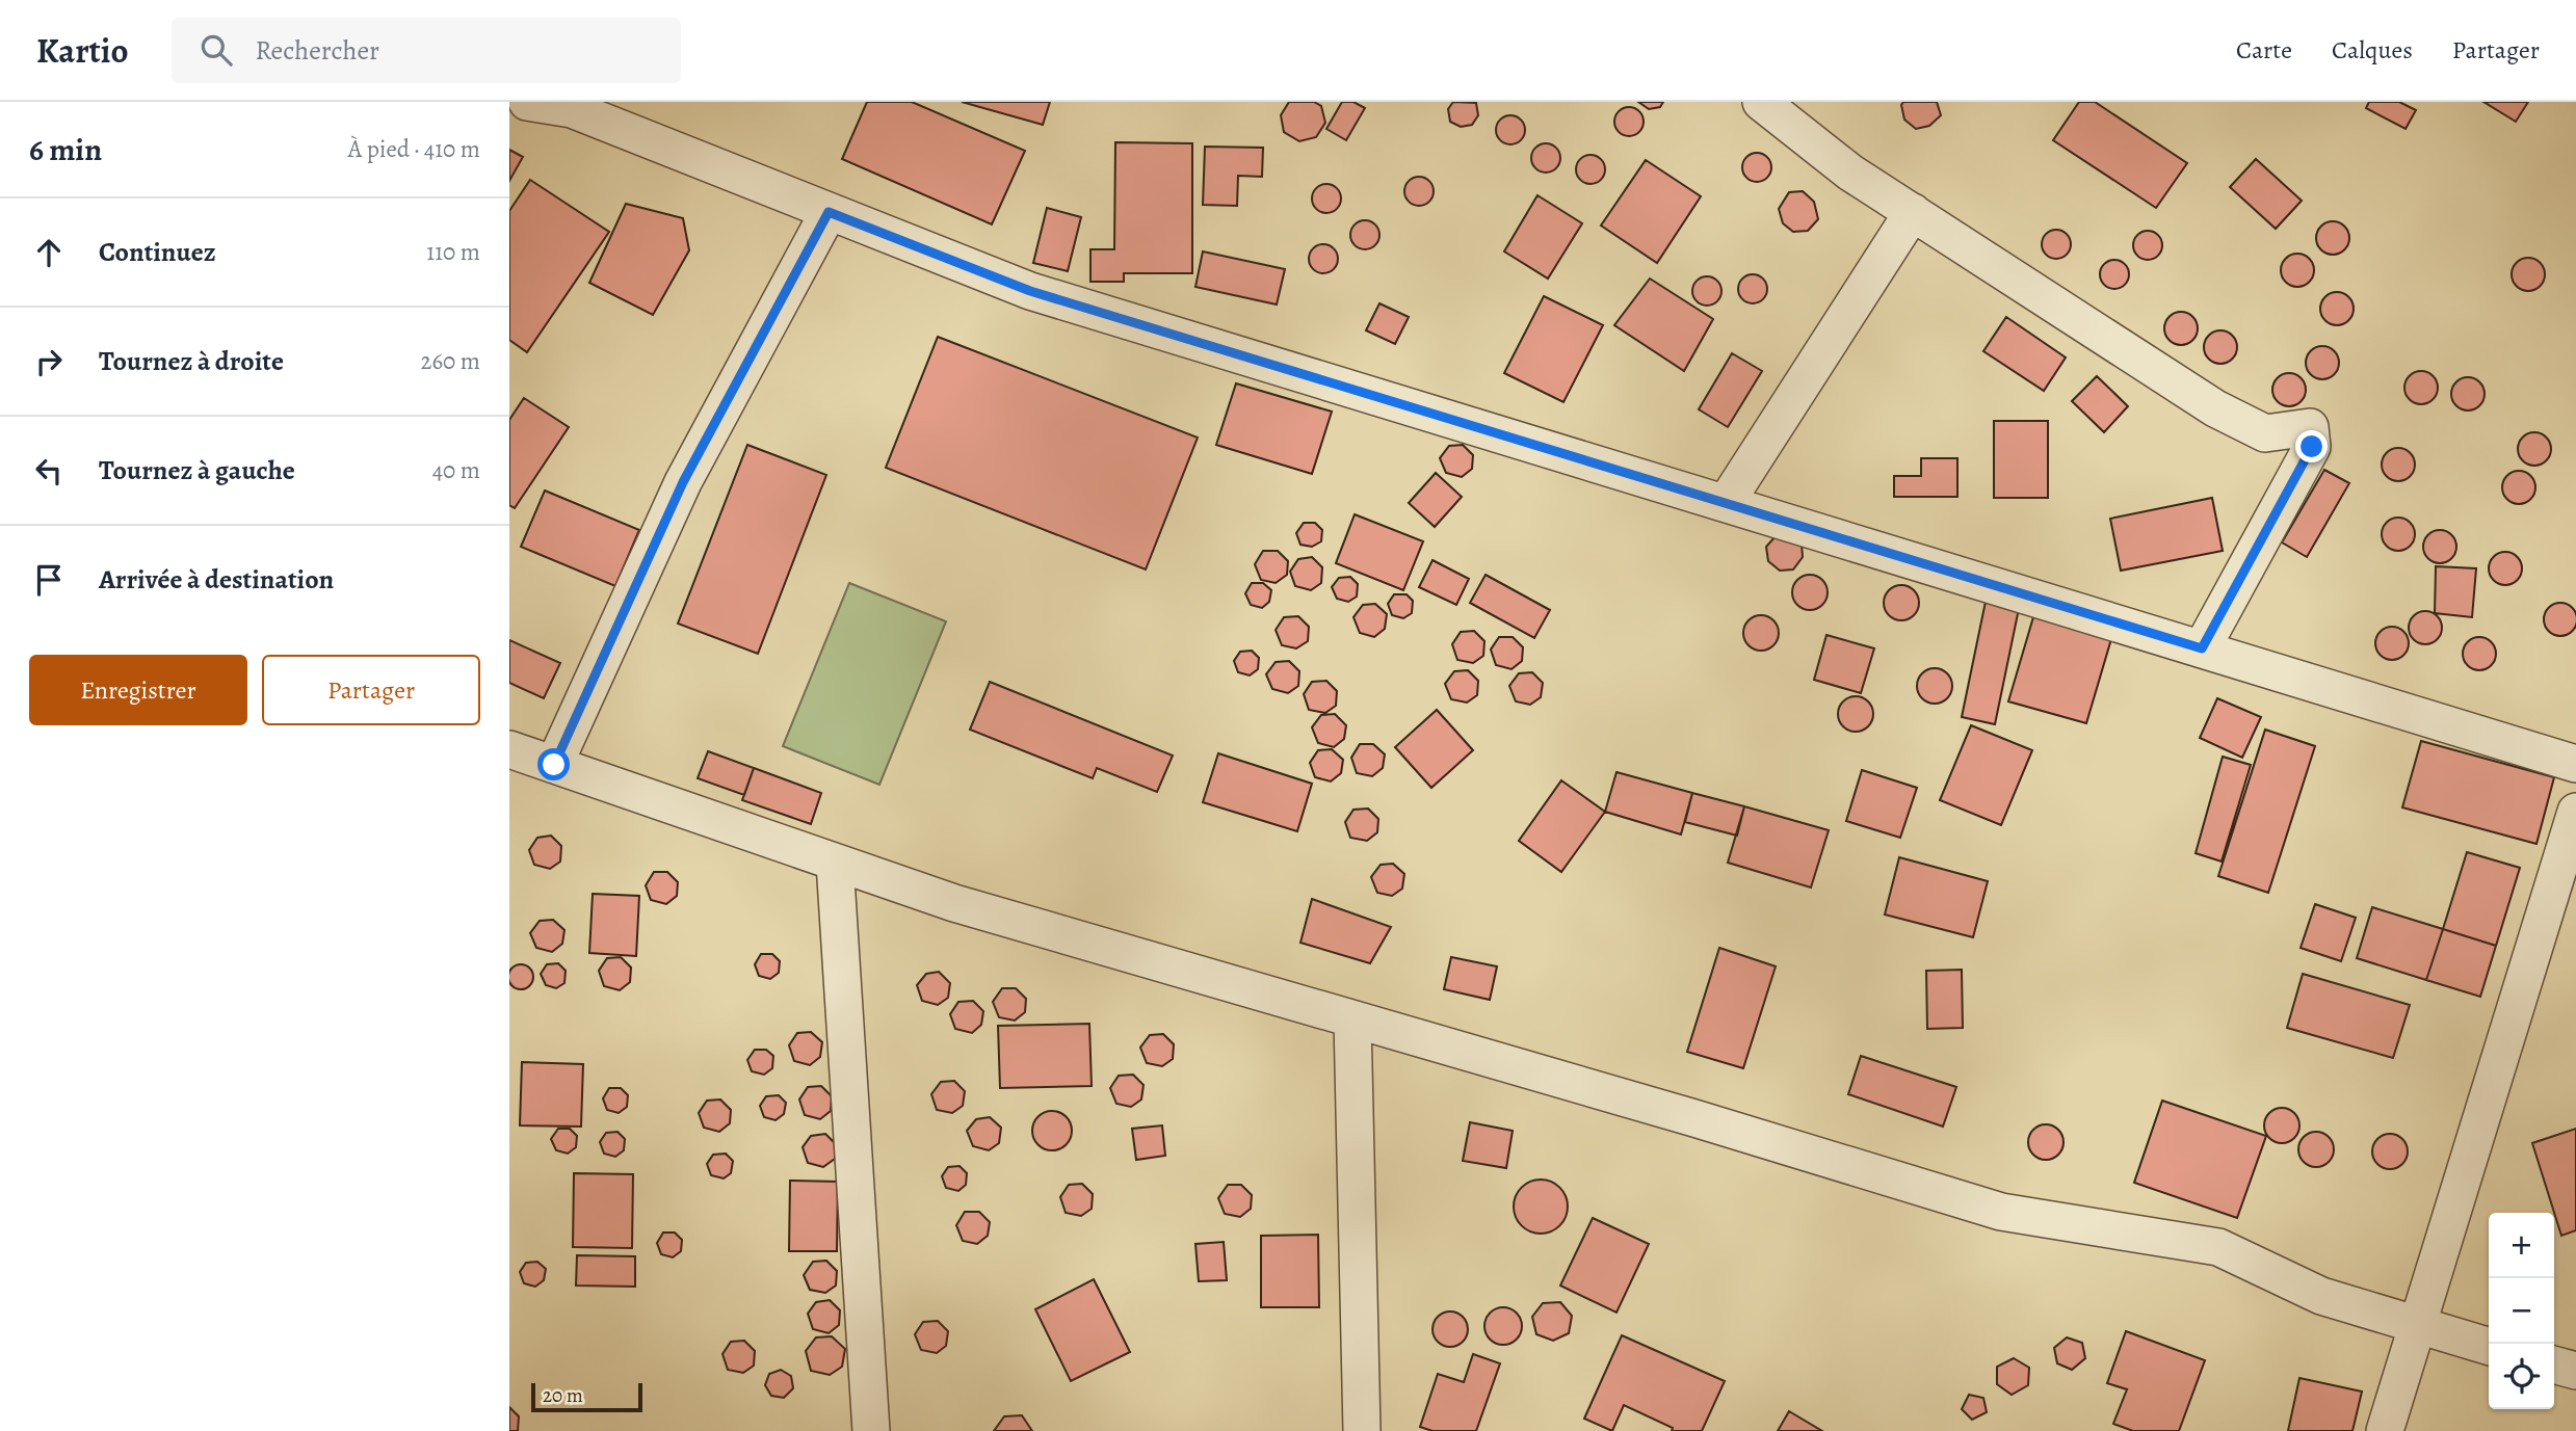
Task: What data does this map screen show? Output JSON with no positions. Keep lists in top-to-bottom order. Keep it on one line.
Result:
{"scale_bar":"20 m","page":{"header":"Kartio","search":"Rechercher","nav":["Carte","Calques","Partager"],"heading":["6 min","À pied · 410 m"],"list":[["Continuez","110 m"],["Tournez à droite","260 m"],["Tournez à gauche","40 m"],"Arrivée à destination"],"buttons":["Enregistrer","Partager"],"map_buttons":["+","−"],"scale":"20 m"}}
